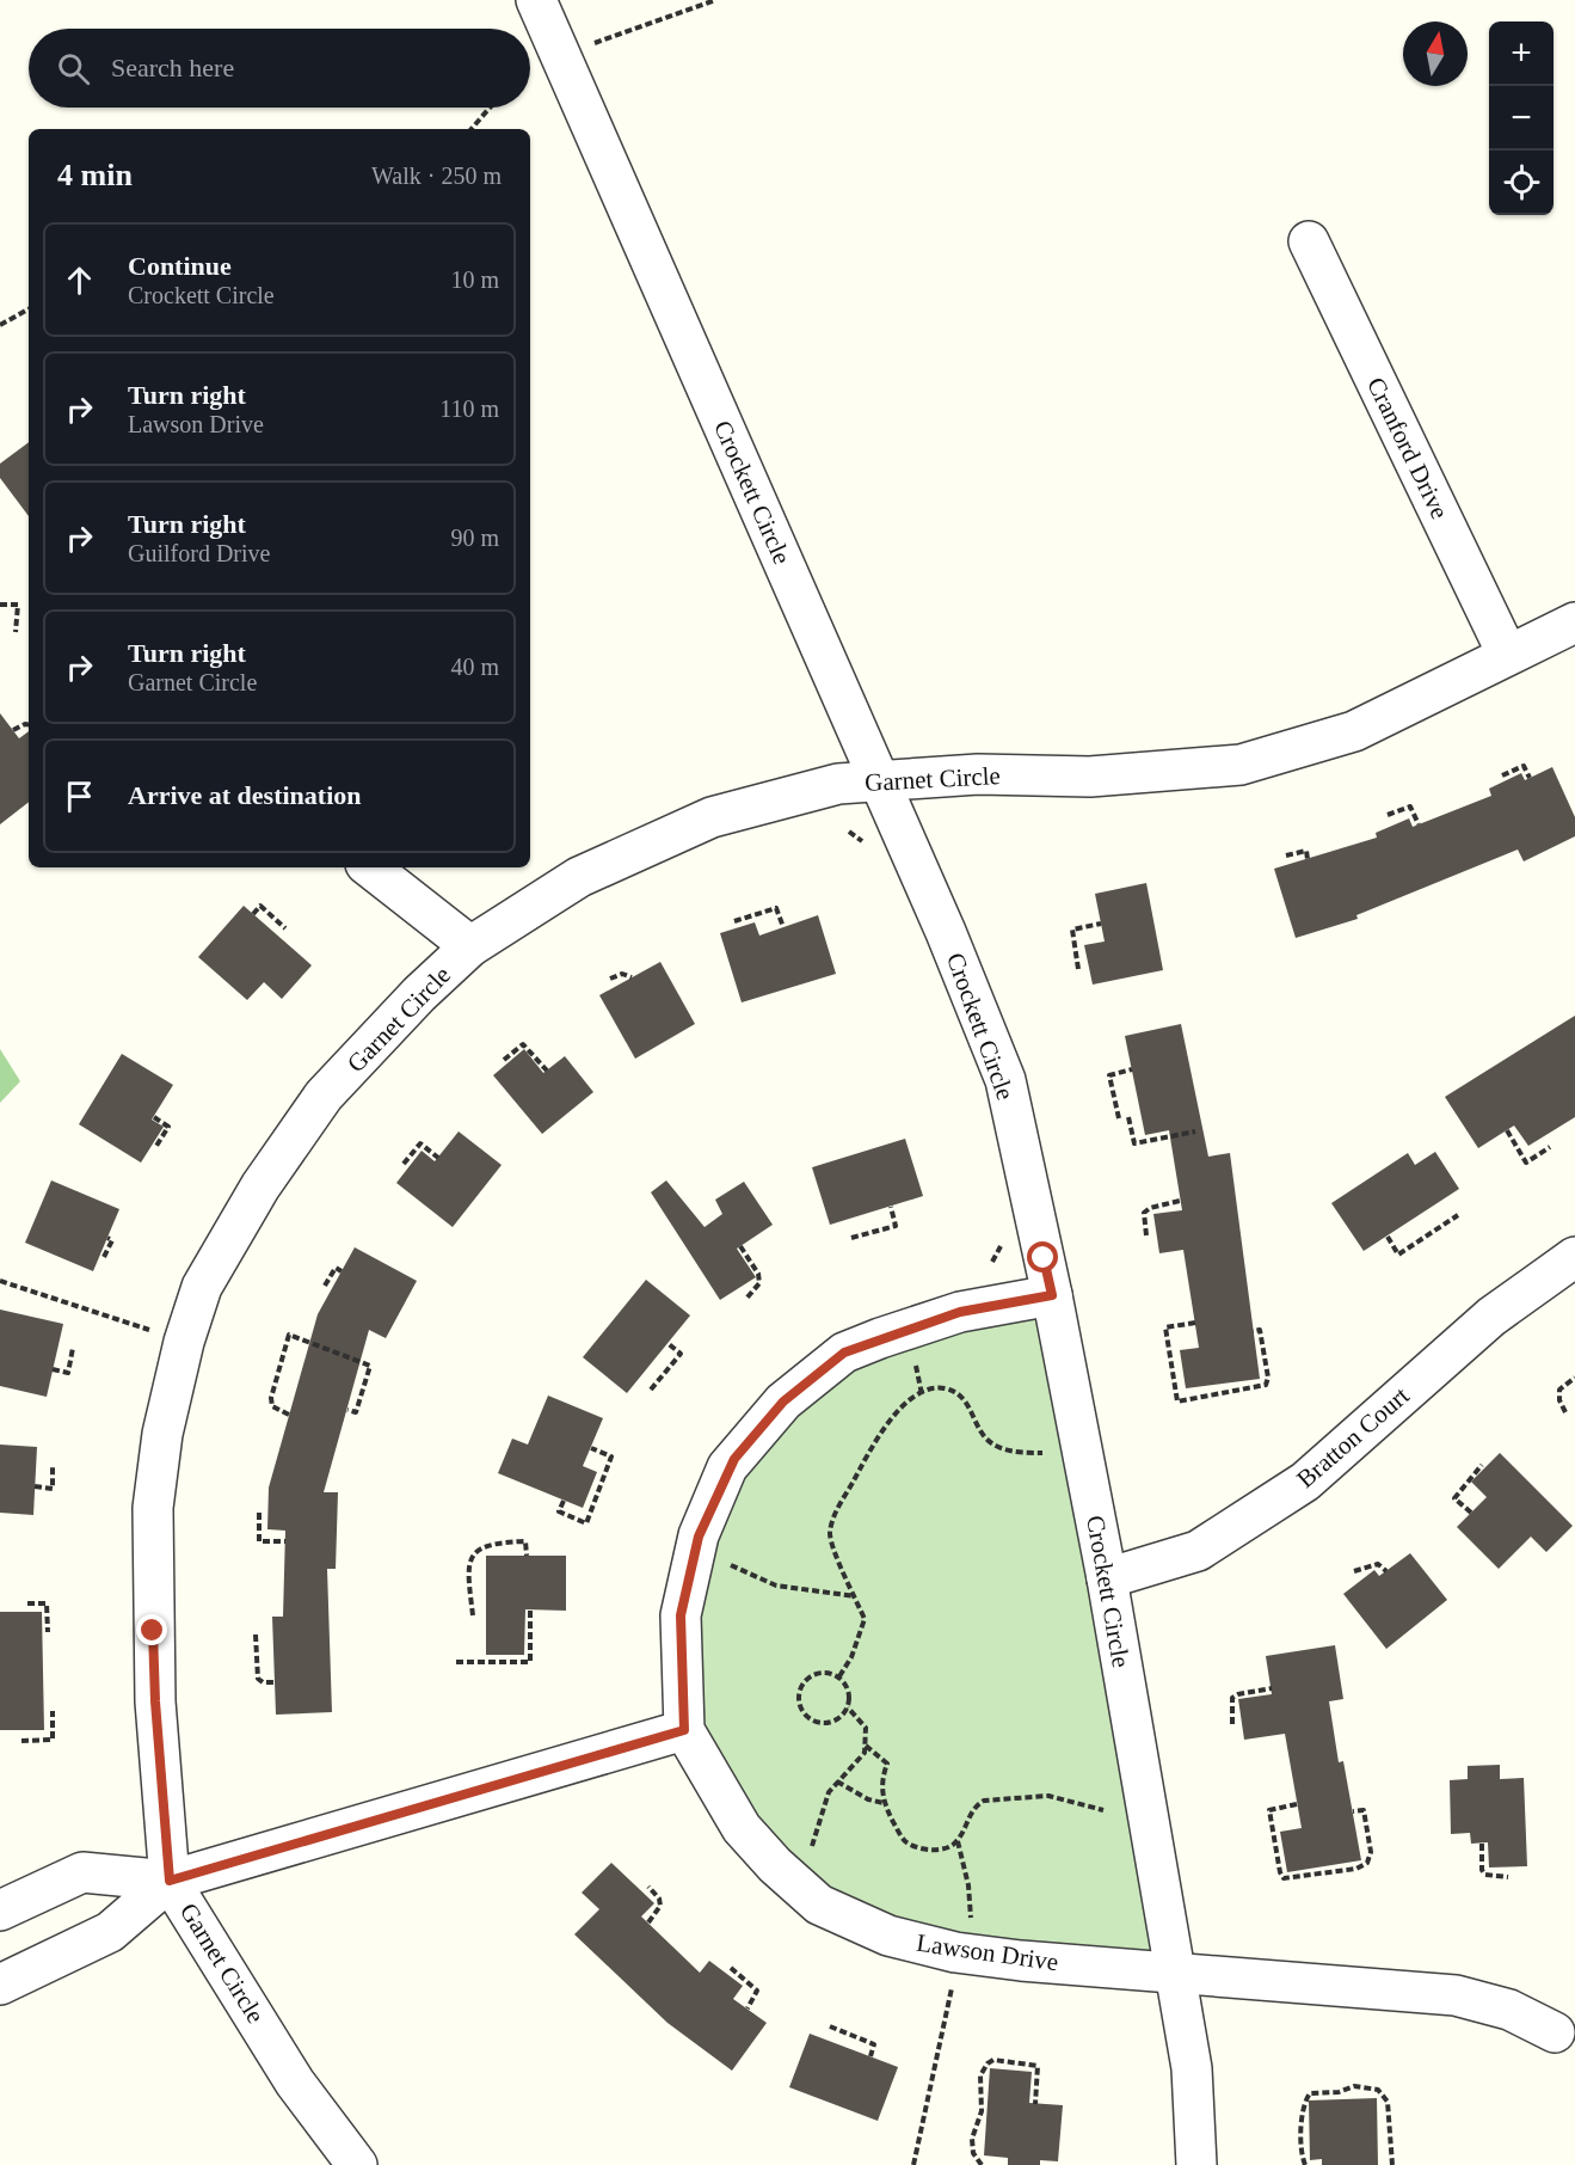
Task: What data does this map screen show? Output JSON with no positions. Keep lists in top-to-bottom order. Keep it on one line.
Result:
{"streets":{"street":["Cranford Drive","Crockett Circle","Garnet Circle","Bratton Court","Lawson Drive"]},"crossings":[["Cranford Drive","Garnet Circle"],["Crockett Circle","Garnet Circle"],["Crockett Circle","Bratton Court"],["Crockett Circle","Lawson Drive"]],"north":"top","page":{"map_buttons":["+","−"],"search":"Search here","heading":["4 min","Walk · 250 m"],"list":[["Continue","Crockett Circle","10 m"],["Turn right","Lawson Drive","110 m"],["Turn right","Guilford Drive","90 m"],["Turn right","Garnet Circle","40 m"],"Arrive at destination"]}}
